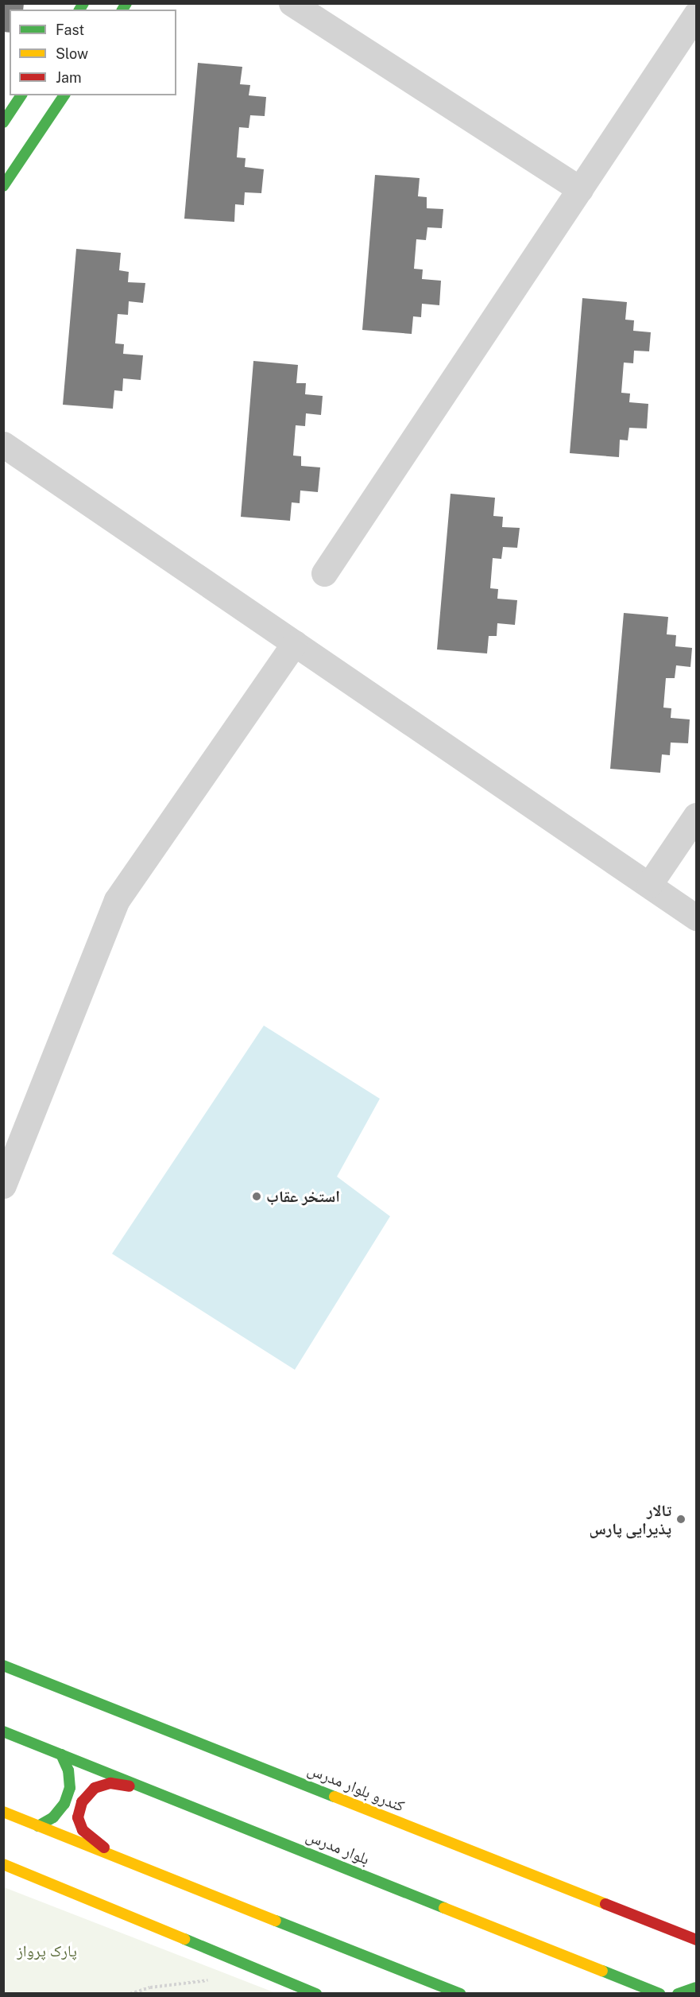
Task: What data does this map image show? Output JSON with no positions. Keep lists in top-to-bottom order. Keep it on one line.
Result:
{"streets":{"main road":["کندرو بلوار مدرس","بلوار مدرس"]},"parks":["پارک پرواز"],"places":["استخر عقاب","تالار پذیرایی پارس"],"legend":["Fast","Slow","Jam"]}
